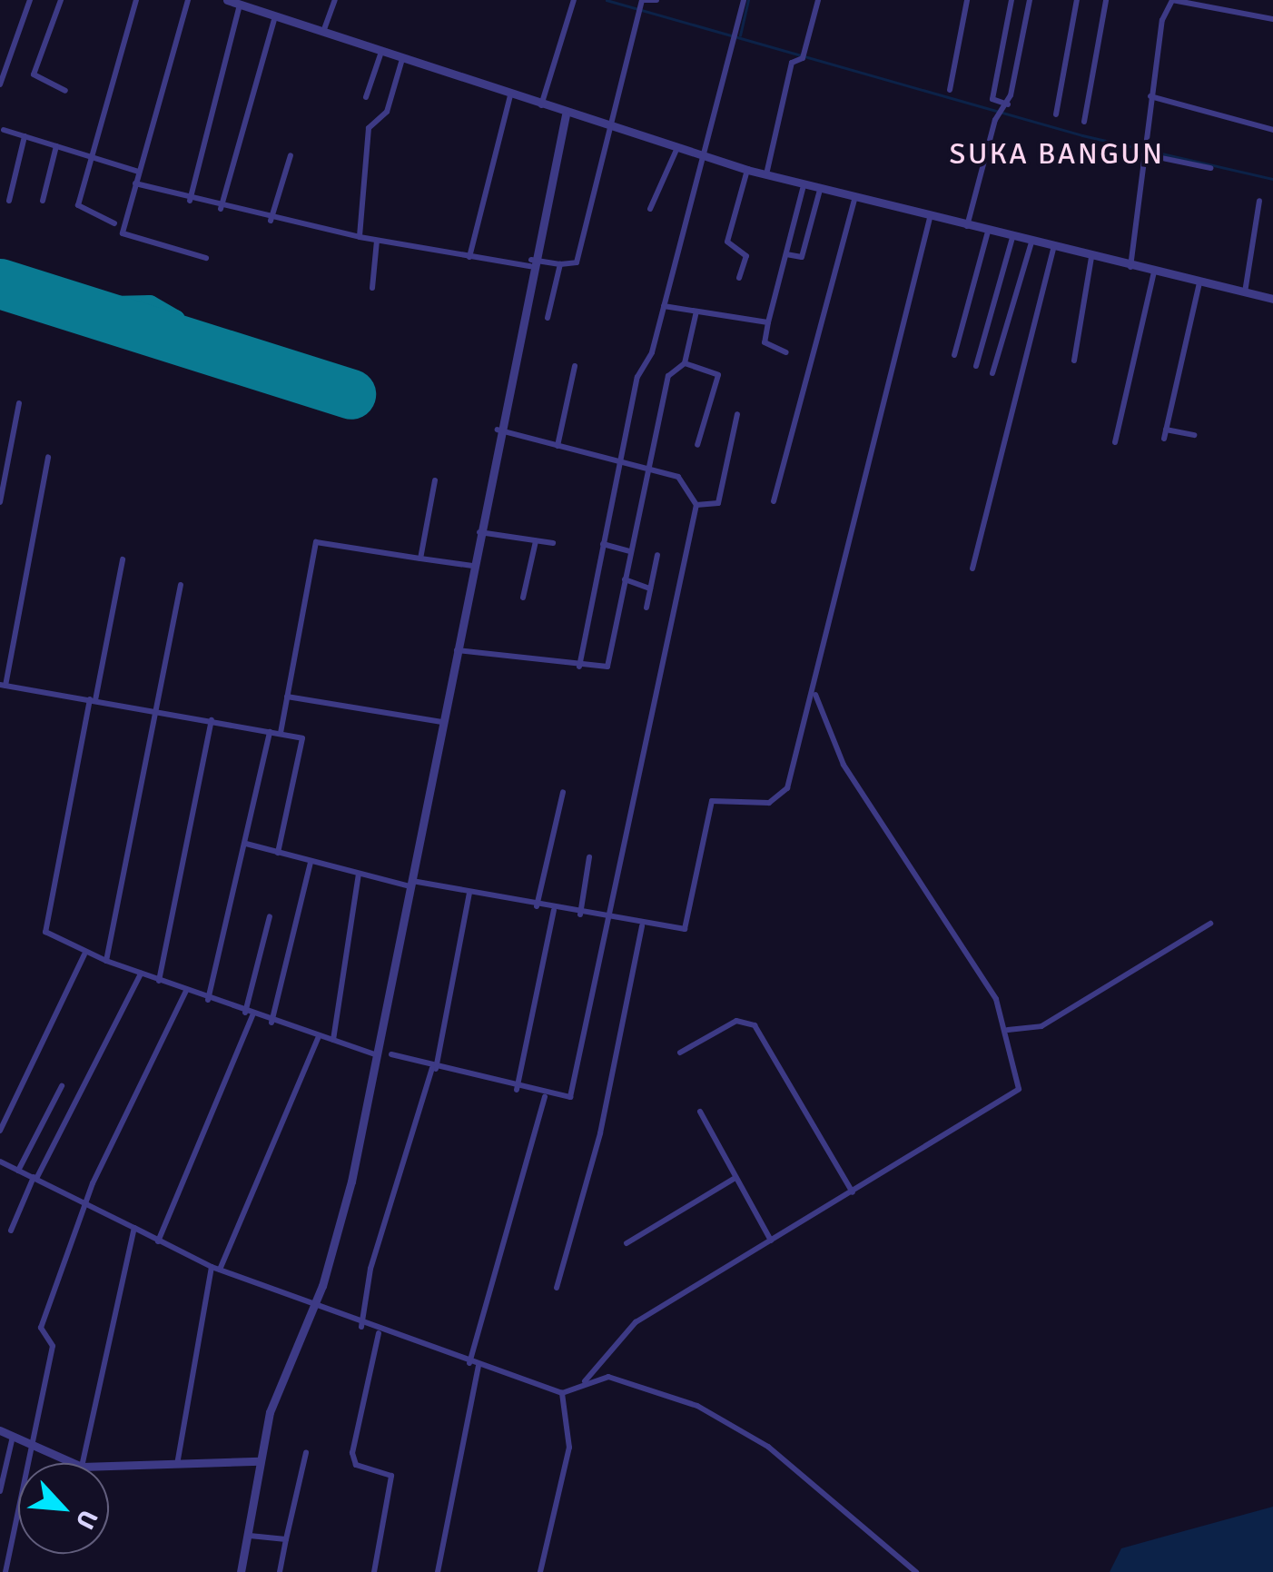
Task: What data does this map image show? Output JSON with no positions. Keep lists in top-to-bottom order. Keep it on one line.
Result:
{"districts":["SUKA BANGUN"],"north":"bottom right"}
